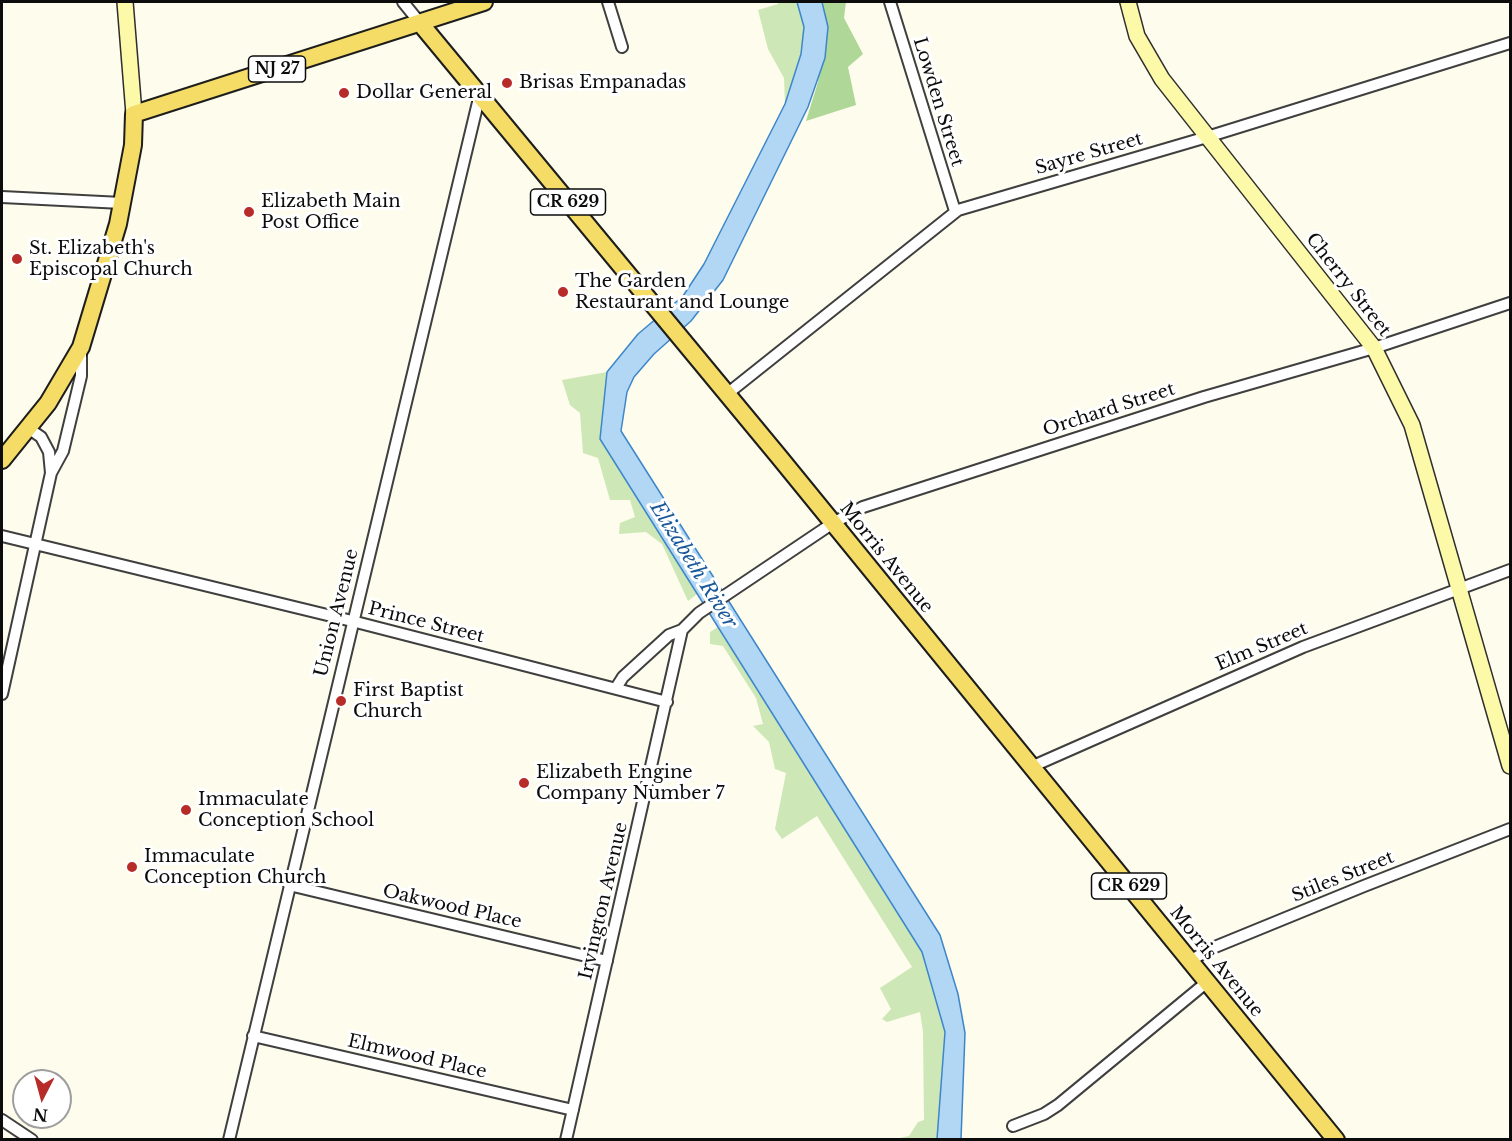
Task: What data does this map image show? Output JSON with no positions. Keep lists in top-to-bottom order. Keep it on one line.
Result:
{"streets":{"main road":["NJ 27","CR 629","Morris Avenue"],"street":["Lowden Street","Sayre Street","Cherry Street","Orchard Street","Union Avenue","Prince Street","Elm Street","Stiles Street","Irvington Avenue","Oakwood Place","Elmwood Place"]},"crossings":[["NJ 27","Morris Avenue"],["Lowden Street","Sayre Street"],["Sayre Street","Cherry Street"],["Sayre Street","Morris Avenue"],["Cherry Street","Orchard Street"],["Cherry Street","Elm Street"],["Orchard Street","Morris Avenue"],["Orchard Street","Irvington Avenue"],["Morris Avenue","Union Avenue"],["Morris Avenue","Elm Street"],["Morris Avenue","Stiles Street"],["Union Avenue","Prince Street"],["Union Avenue","Oakwood Place"],["Union Avenue","Elmwood Place"],["Prince Street","Irvington Avenue"],["Irvington Avenue","Oakwood Place"],["Irvington Avenue","Elmwood Place"]],"water":["Elizabeth River"],"places":["Brisas Empanadas","Dollar General","Elizabeth Main Post Office","St. Elizabeth's Episcopal Church","The Garden Restaurant and Lounge","First Baptist Church","Elizabeth Engine Company Number 7","Immaculate Conception School","Immaculate Conception Church"],"north":"bottom"}
